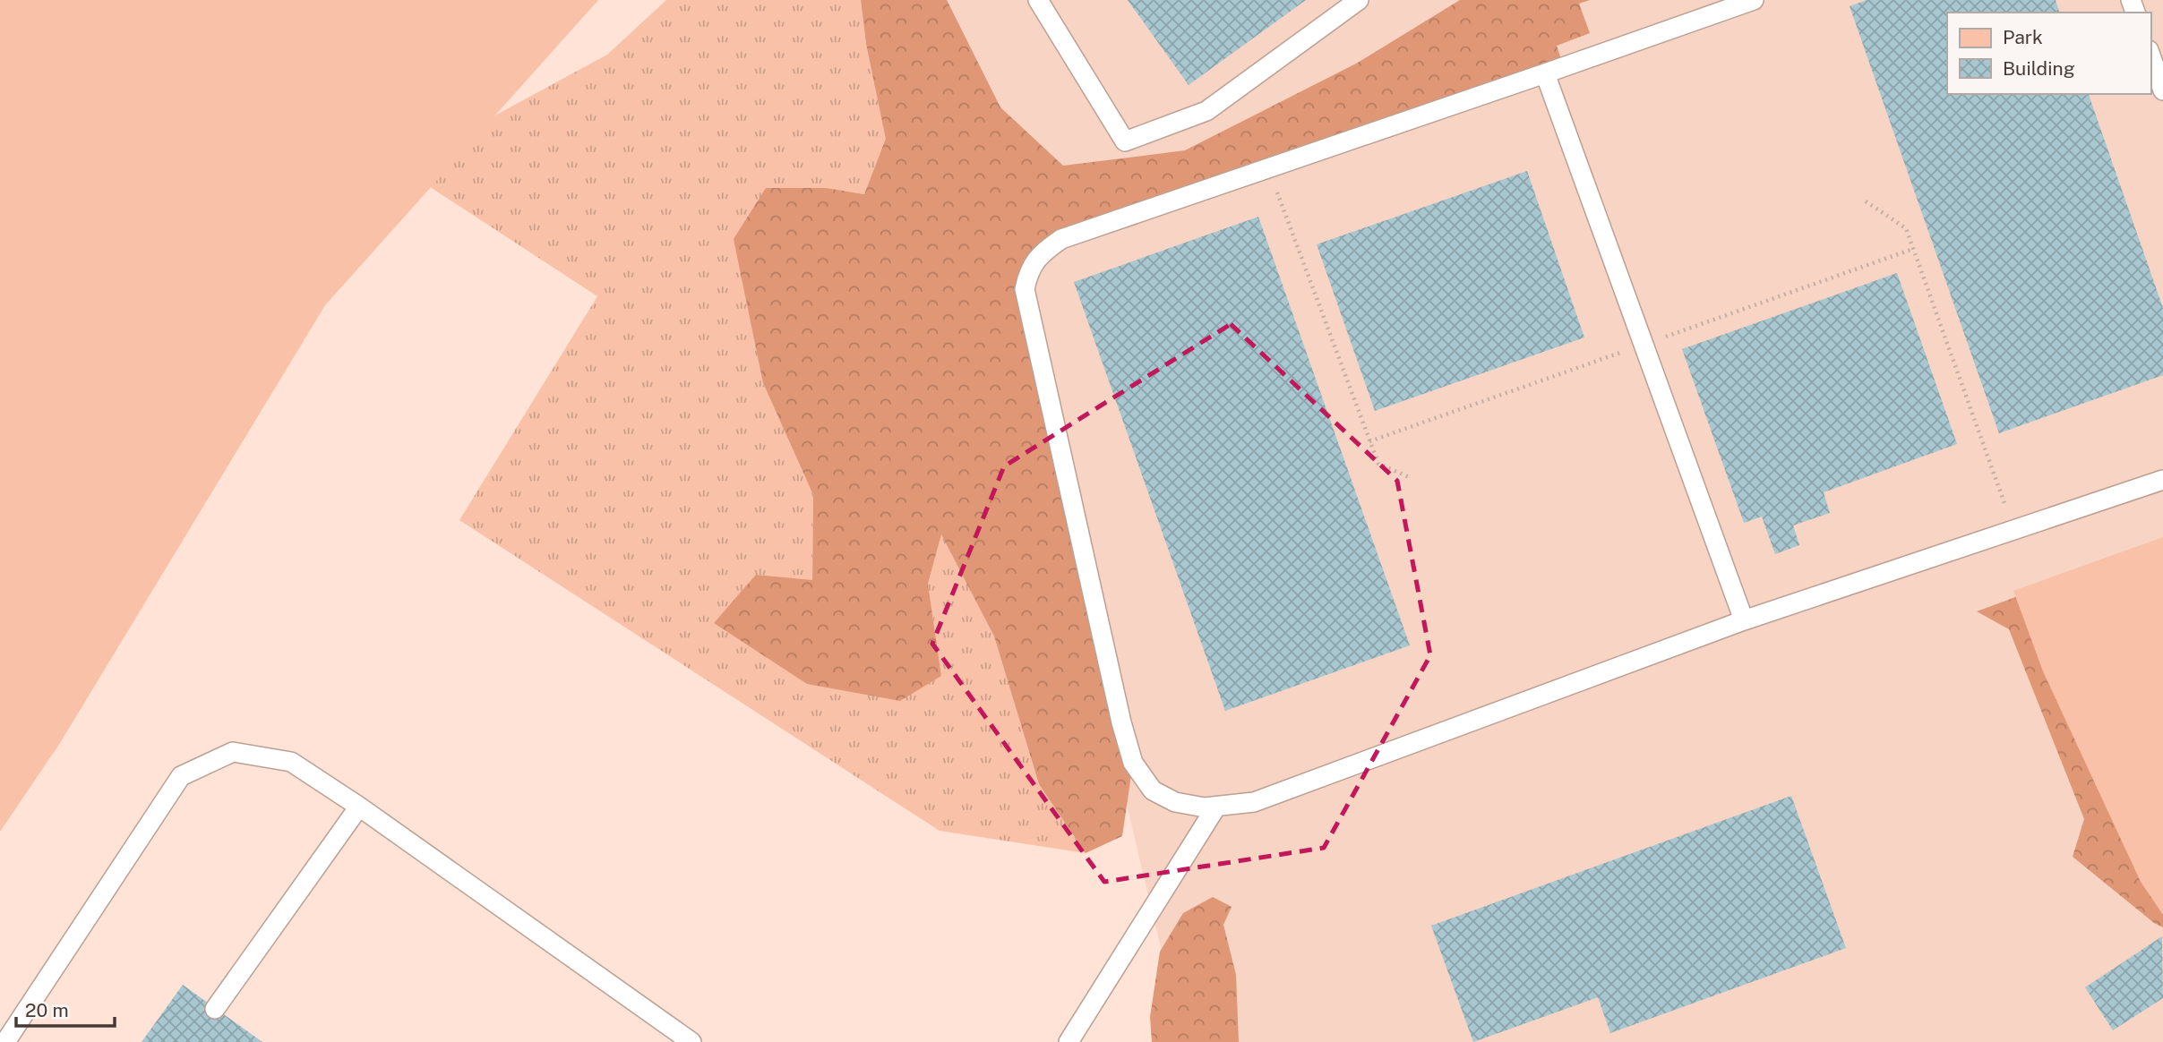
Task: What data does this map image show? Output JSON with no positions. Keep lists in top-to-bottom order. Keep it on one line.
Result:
{"legend":["Park","Building"],"scale_bar":"20 m"}
